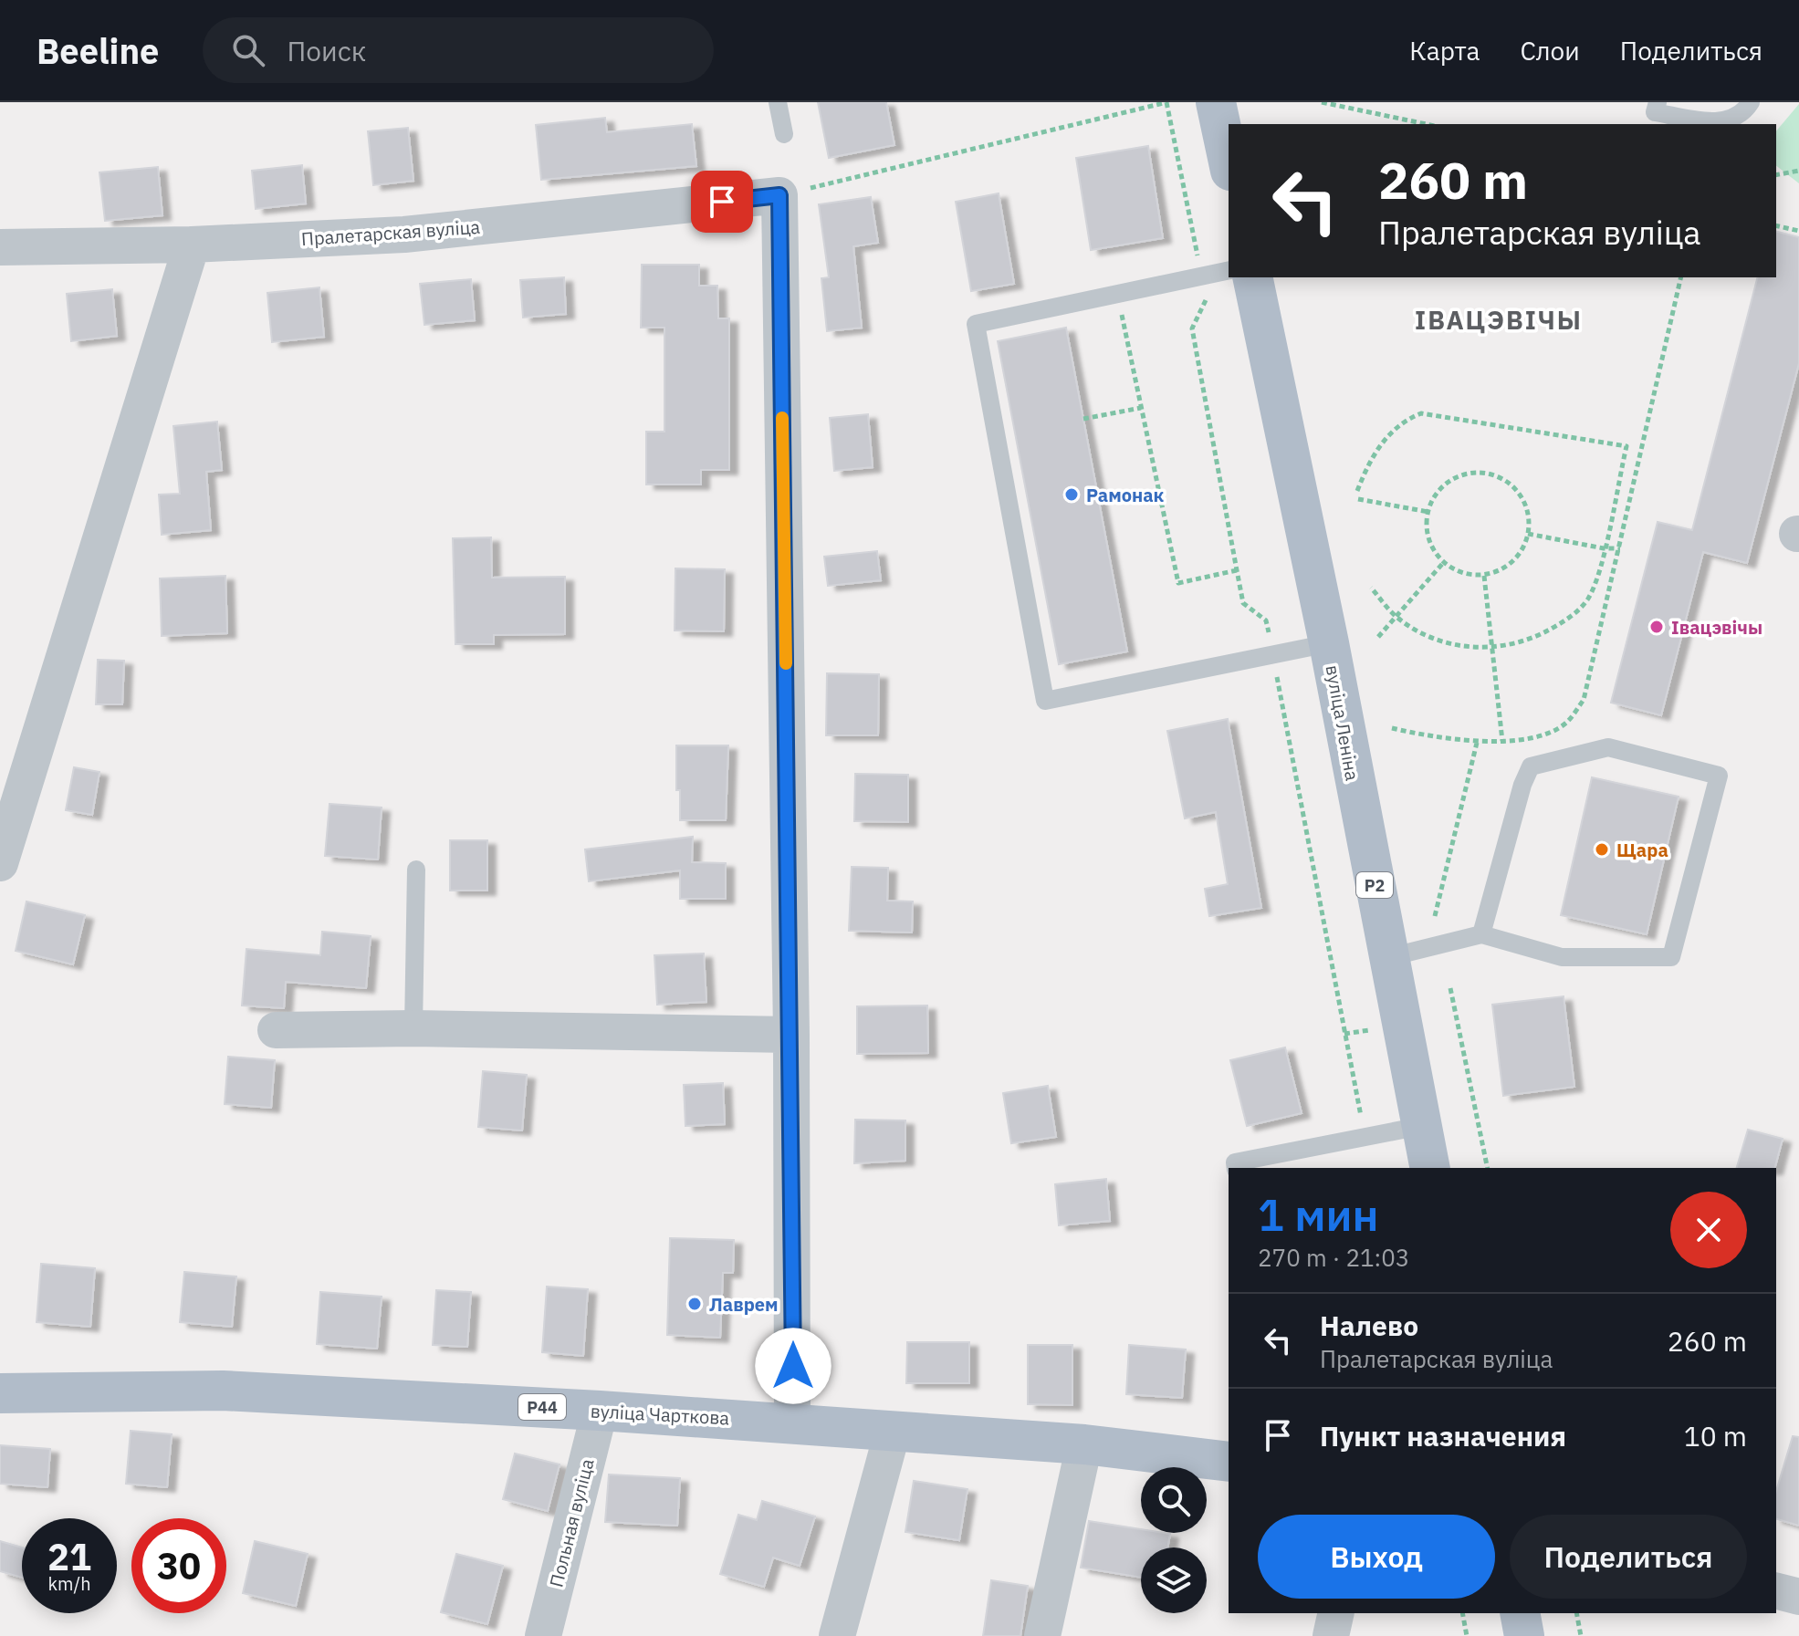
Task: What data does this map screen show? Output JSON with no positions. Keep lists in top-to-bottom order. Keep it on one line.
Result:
{"streets":{"main road":["вуліца Леніна","Р2","Р44","вуліца Чарткова"],"street":["Пралетарская вуліца","Польная вуліца"]},"crossings":[["вуліца Чарткова","Польная вуліца"]],"districts":["ІВАЦЭВІЧЫ"],"places":["Рамонак","Івацэвічы","Щара","Лаврем"],"page":{"header":"Beeline","search":"Поиск","nav":["Карта","Слои","Поделиться"],"turn":["260 m","Пралетарская вуліца"],"heading":["1 мин","270 m · 21:03"],"list":[{"name":"Налево","note":"Пралетарская вуліца","value":"260 m"},{"name":"Пункт назначения","value":"10 m"}],"buttons":["Выход","Поделиться"],"speed":"21 km/h","limit":"30"}}
